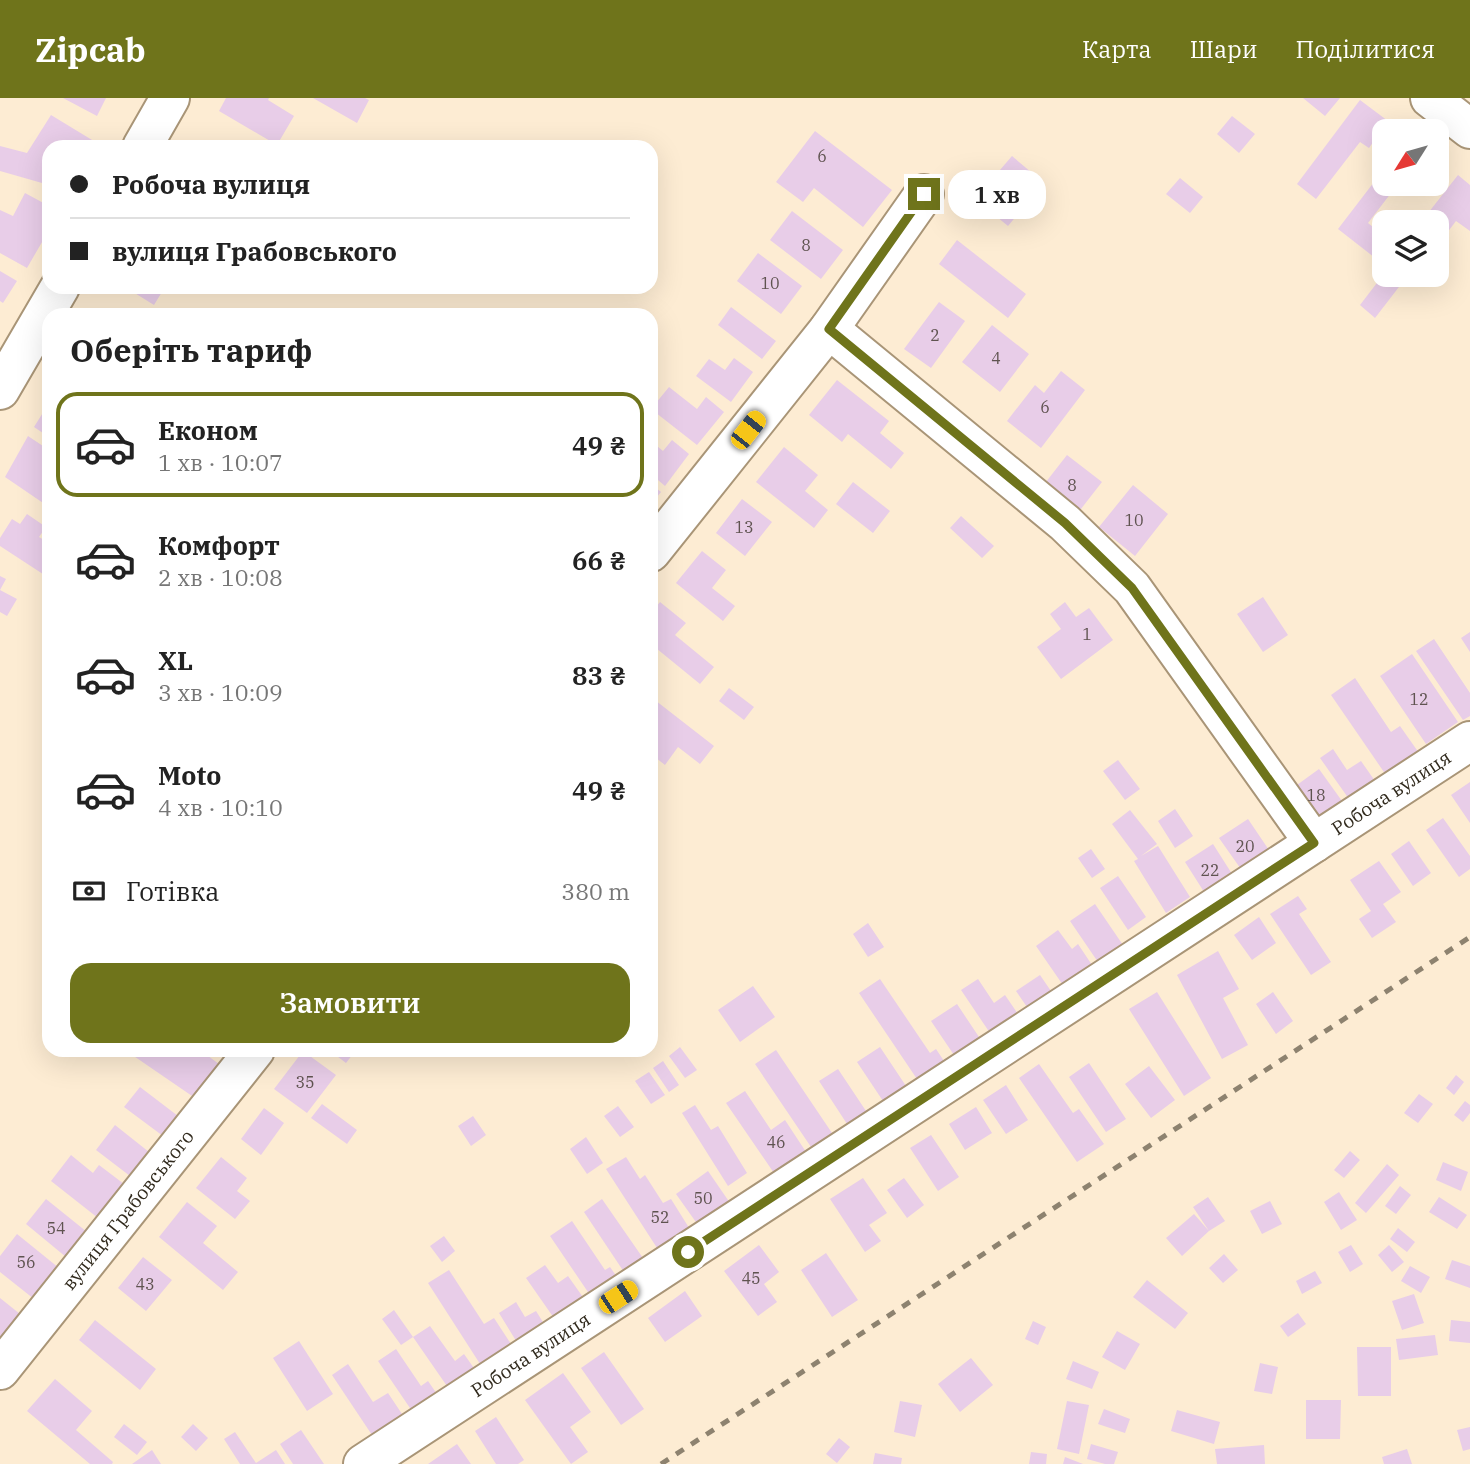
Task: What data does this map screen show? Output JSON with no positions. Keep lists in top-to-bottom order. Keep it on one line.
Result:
{"streets":{"main road":["Робоча вулиця","вулиця Грабовського"]},"house_numbers":["6","8","10","2","4","6","8","10","13","1","12","18","20","22","35","46","50","52","54","56","45","43"],"north":"bottom left","page":{"header":"Zipcab","nav":["Карта","Шари","Поділитися"],"banner":["Робоча вулиця","вулиця Грабовського"],"bubble":"1 хв","heading":"Оберіть тариф","list":[{"name":"Економ","note":"1 хв · 10:07","value":"49 ₴"},{"name":"Комфорт","note":"2 хв · 10:08","value":"66 ₴"},{"name":"XL","note":"3 хв · 10:09","value":"83 ₴"},{"name":"Moto","note":"4 хв · 10:10","value":"49 ₴"}],"pay":["Готівка","380 m"],"buttons":"Замовити"}}
